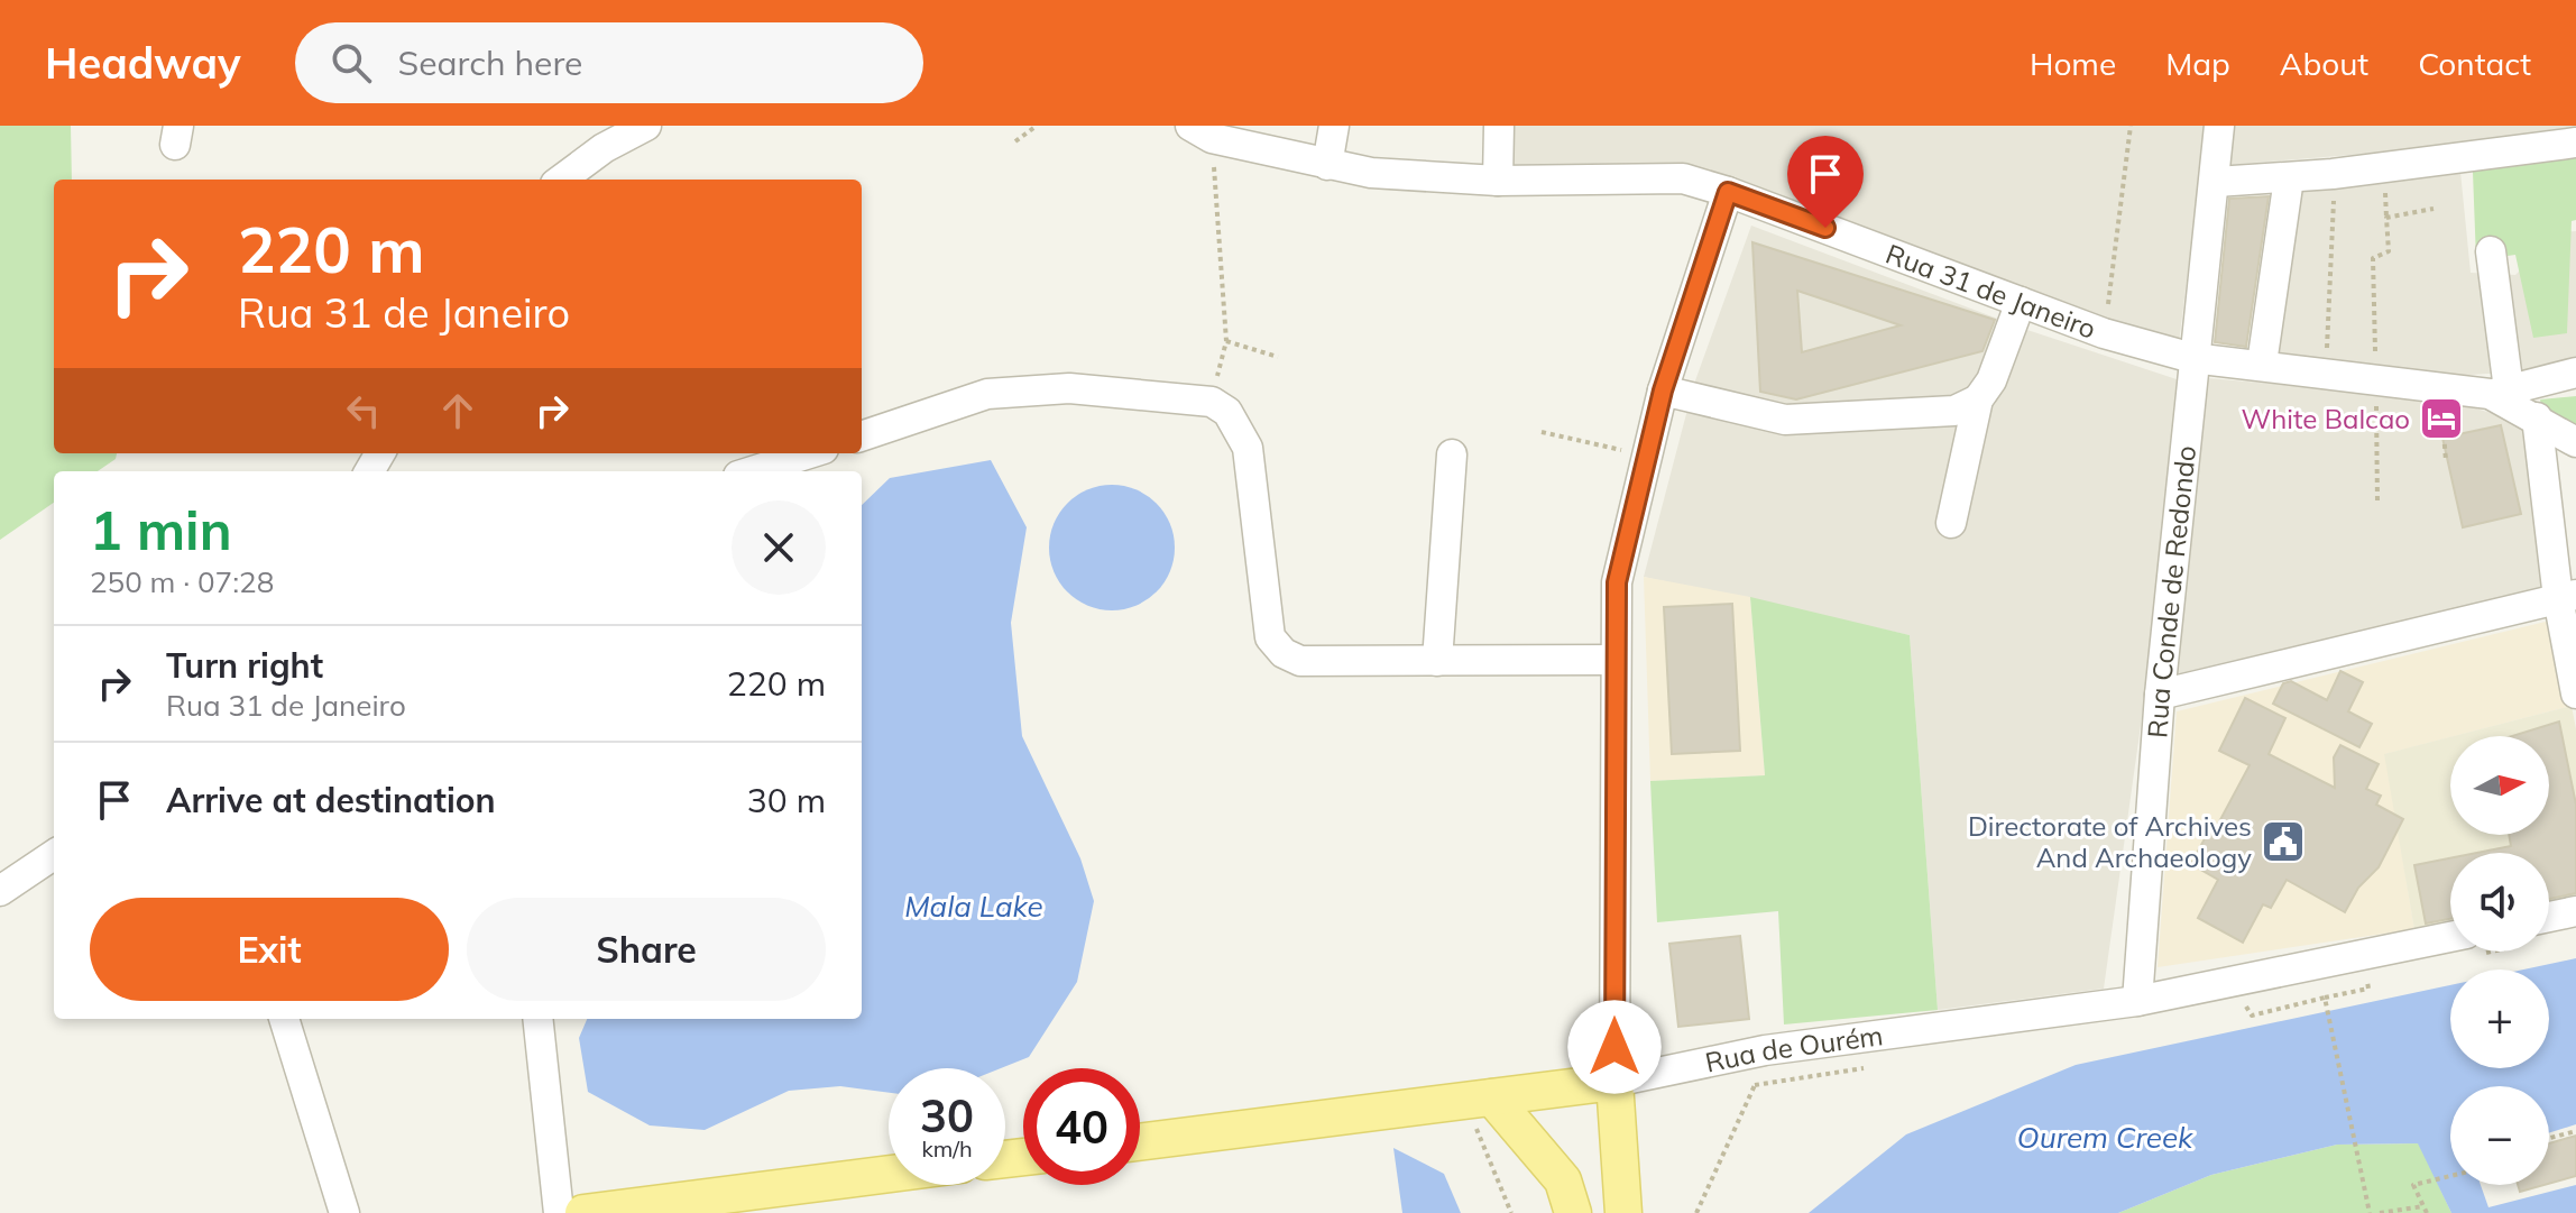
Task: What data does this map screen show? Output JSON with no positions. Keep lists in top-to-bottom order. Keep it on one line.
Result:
{"streets":{"main road":["Rua de Ourém"],"street":["Rua 31 de Janeiro","Rua Conde de Redondo"]},"crossings":[["Rua 31 de Janeiro","Rua Conde de Redondo"],["Rua Conde de Redondo","Rua de Ourém"]],"water":["Mala Lake","Ourem Creek"],"places":{"hotel":["White Balcao"],"public building":["Directorate of Archives And Archaeology"]},"north":"right","page":{"header":"Headway","search":"Search here","nav":["Home","Map","About","Contact"],"turn":["220 m","Rua 31 de Janeiro"],"heading":["1 min","250 m · 07:28"],"list":[{"name":"Turn right","note":"Rua 31 de Janeiro","value":"220 m"},{"name":"Arrive at destination","value":"30 m"}],"map_buttons":["+","−"],"buttons":["Exit","Share"],"speed":"30 km/h","limit":"40"}}
